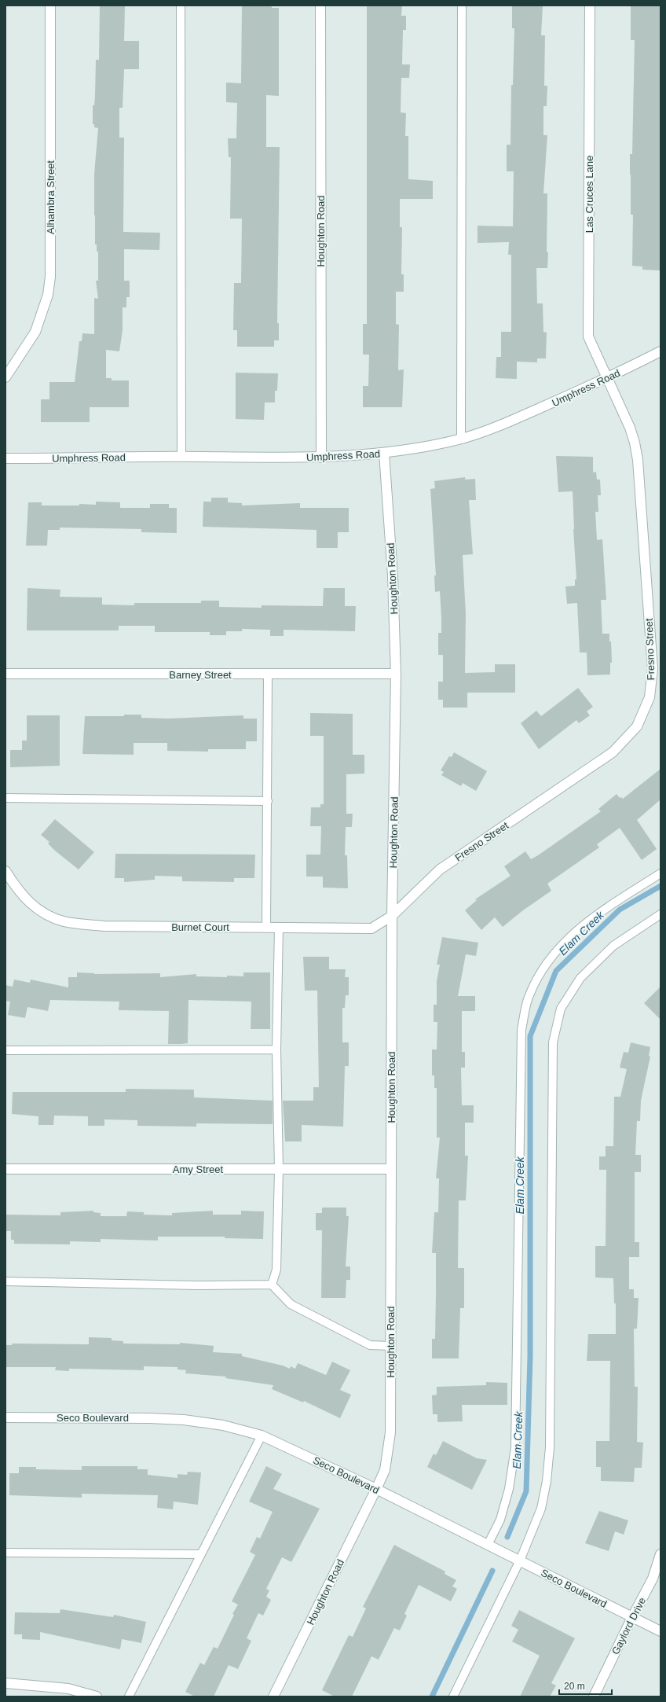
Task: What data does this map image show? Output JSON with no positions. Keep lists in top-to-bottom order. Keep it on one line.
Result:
{"streets":{"street":["Las Cruces Lane","Alhambra Street","Houghton Road","Umphress Road","Fresno Street","Barney Street","Burnet Court","Amy Street","Seco Boulevard","Gaylord Drive"]},"crossings":[["Las Cruces Lane","Umphress Road"],["Las Cruces Lane","Fresno Street"],["Houghton Road","Umphress Road"],["Houghton Road","Fresno Street"],["Houghton Road","Barney Street"],["Houghton Road","Burnet Court"],["Houghton Road","Amy Street"],["Houghton Road","Seco Boulevard"],["Umphress Road","Fresno Street"],["Fresno Street","Burnet Court"],["Seco Boulevard","Gaylord Drive"]],"water":["Elam Creek"],"scale_bar":"20 m"}
